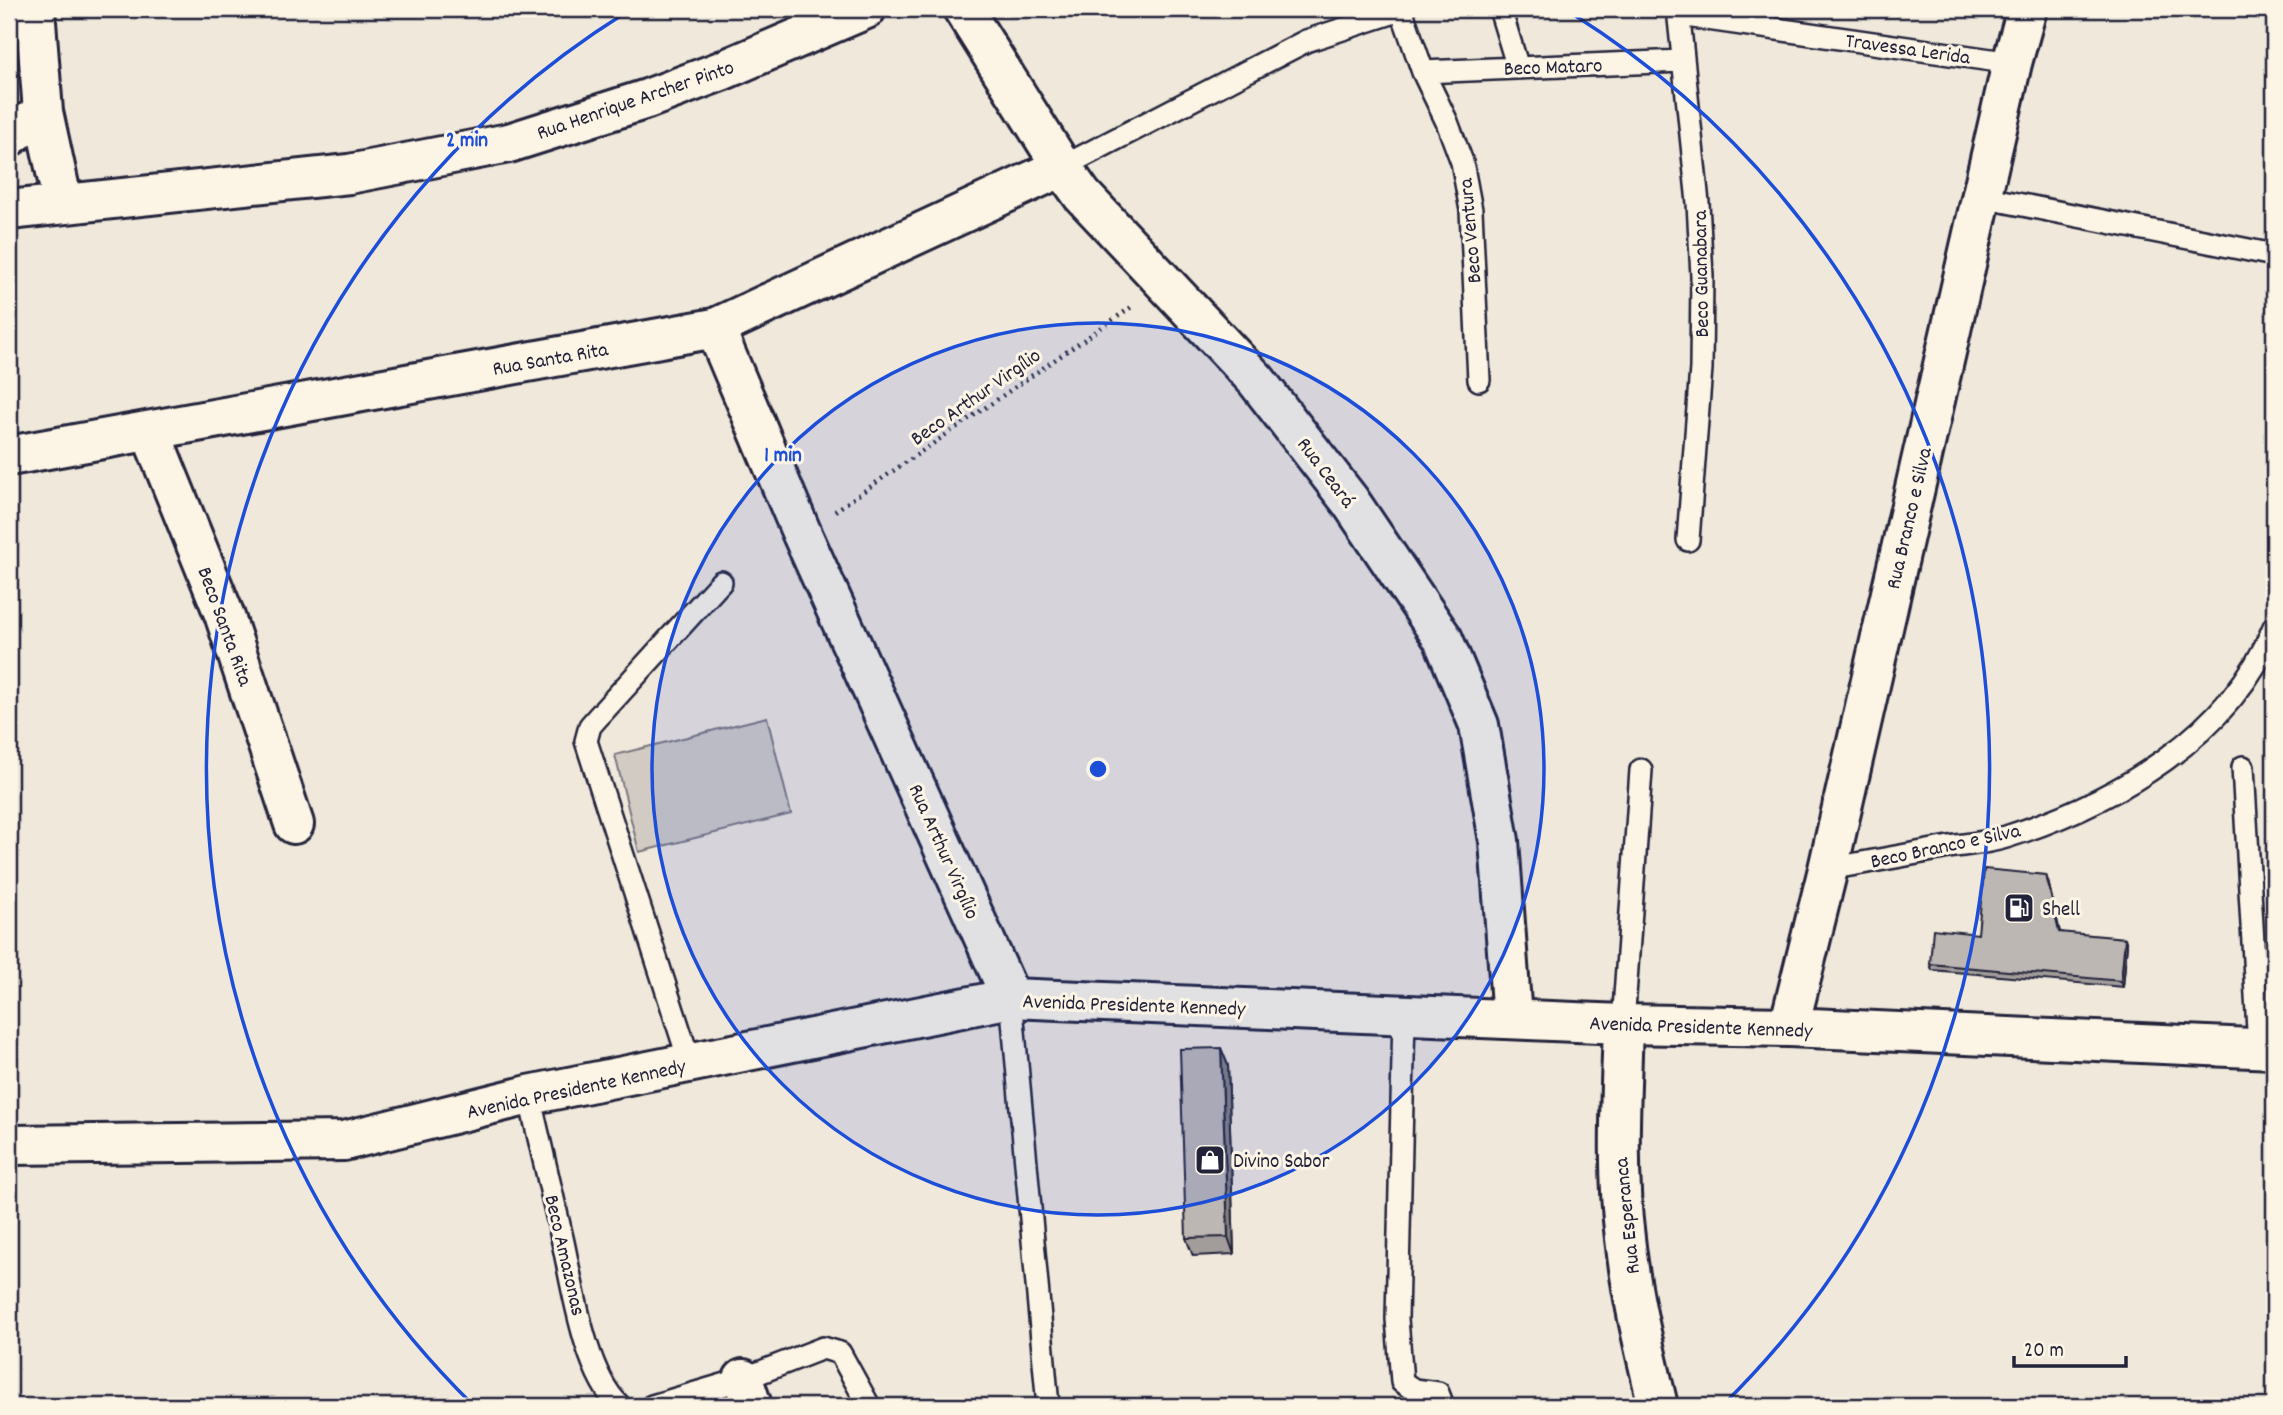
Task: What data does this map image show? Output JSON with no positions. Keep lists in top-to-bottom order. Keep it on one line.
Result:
{"streets":{"street":["Rua Henrique Archer Pinto","Rua Santa Rita","Rua Ceará","Rua Branco e Silva","Beco Santa Rita","Rua Arthur Virgílio","Avenida Presidente Kennedy","Rua Esperanca"],"lane":["Travessa Lerida","Beco Mataro","Beco Ventura","Beco Guanabara","Beco Branco e Silva","Beco Amazonas"],"path":["Beco Arthur Virgílio"]},"crossings":[["Travessa Lerida","Beco Guanabara"],["Travessa Lerida","Rua Branco e Silva"],["Beco Mataro","Beco Ventura"],["Beco Mataro","Beco Guanabara"],["Beco Ventura","Rua Santa Rita"],["Beco Ventura","Rua Ceará"],["Rua Santa Rita","Rua Ceará"],["Rua Santa Rita","Beco Santa Rita"],["Rua Santa Rita","Rua Arthur Virgílio"],["Beco Arthur Virgílio","Rua Ceará"],["Beco Arthur Virgílio","Rua Arthur Virgílio"],["Rua Ceará","Avenida Presidente Kennedy"],["Rua Branco e Silva","Beco Branco e Silva"],["Rua Branco e Silva","Avenida Presidente Kennedy"],["Rua Arthur Virgílio","Avenida Presidente Kennedy"],["Avenida Presidente Kennedy","Rua Esperanca"],["Avenida Presidente Kennedy","Beco Amazonas"]],"places":{"fuel station":["Shell"],"shop":["Divino Sabor"]},"scale_bar":"20 m","rings":["2 min","1 min"]}
